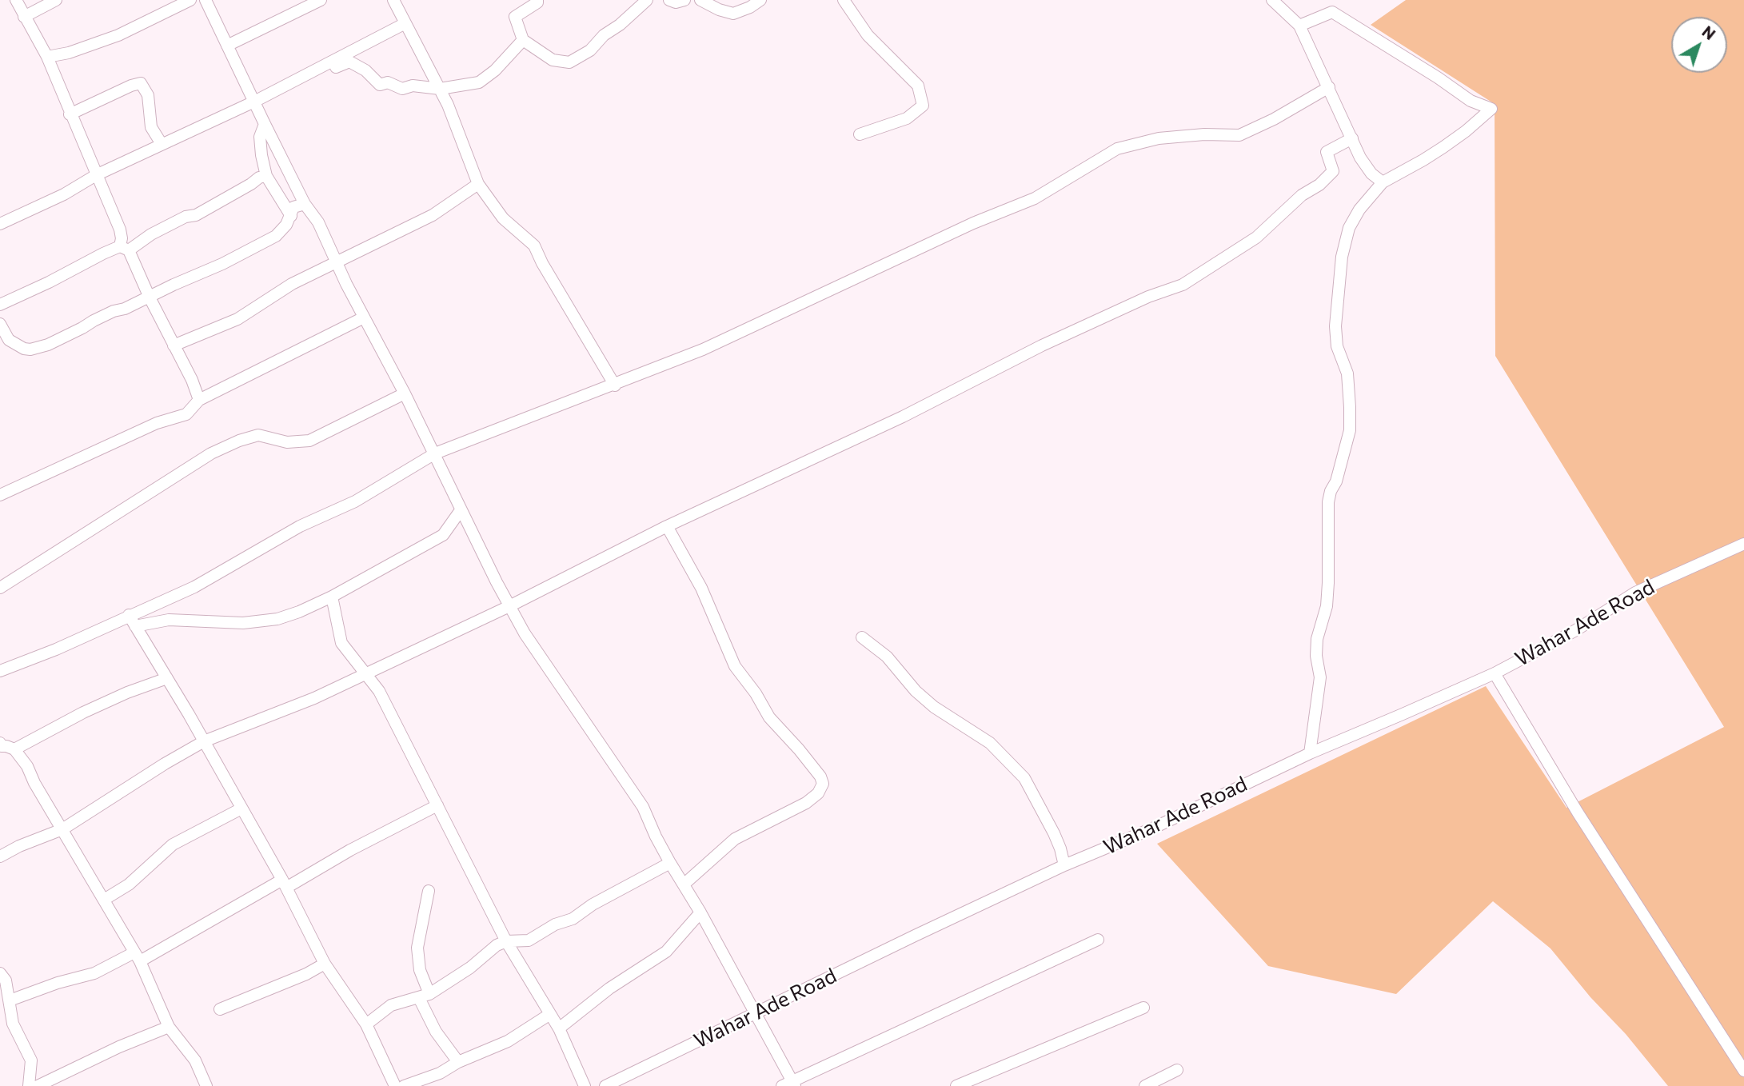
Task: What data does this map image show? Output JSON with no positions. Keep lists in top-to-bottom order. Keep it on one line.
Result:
{"streets":{"street":["Wahar Ade Road"]},"north":"top right"}
